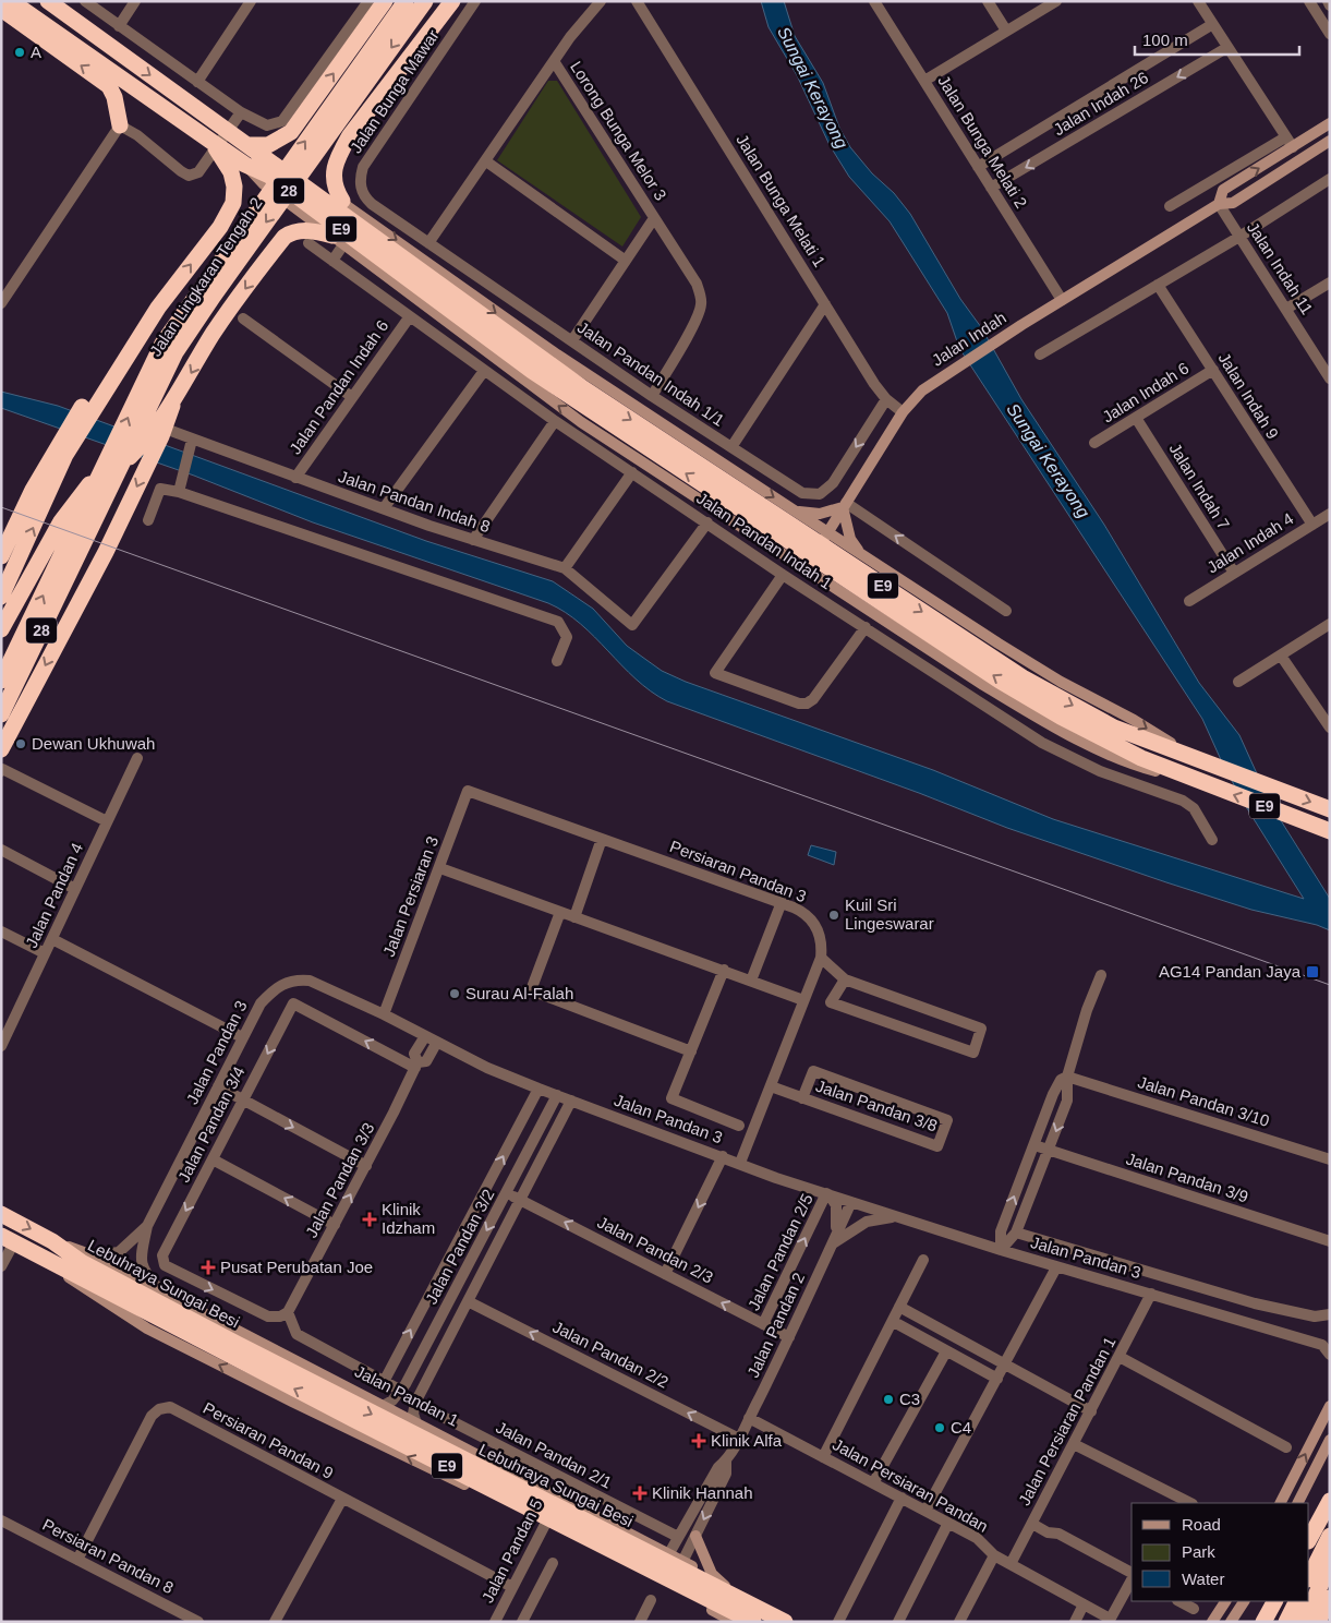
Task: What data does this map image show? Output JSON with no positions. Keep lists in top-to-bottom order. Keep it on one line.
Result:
{"streets":{"highway":["28","E9","Jalan Lingkaran Tengah 2","Lebuhraya Sungai Besi","Jalan Pandan 1"],"main road":["Jalan Indah"],"street":["Jalan Bunga Mawar","Jalan Indah 26","Lorong Bunga Melor 3","Jalan Bunga Melati 2","Jalan Bunga Melati 1","Jalan Indah 11","Jalan Pandan Indah 1/1","Jalan Pandan Indah 6","Jalan Indah 6","Jalan Indah 9","Jalan Indah 7","Jalan Pandan Indah 8","Jalan Pandan Indah 1","Jalan Indah 4","Persiaran Pandan 3","Jalan Pandan 4","Jalan Persiaran 3","Jalan Pandan 3","Jalan Pandan 3/10","Jalan Pandan 3/8","Jalan Pandan 3/4","Jalan Pandan 3/9","Jalan Pandan 3/3","Jalan Pandan 3/2","Jalan Pandan 2/3","Jalan Pandan 2/5","Jalan Pandan 2","Jalan Pandan 2/2","Jalan Persiaran Pandan 1","Persiaran Pandan 9","Jalan Pandan 2/1","Jalan Persiaran Pandan","Jalan Pandan 5","Persiaran Pandan 8"]},"crossings":[["Jalan Bunga Mawar","Jalan Pandan Indah 1/1"],["Jalan Indah 26","Jalan Bunga Melati 2"],["Lorong Bunga Melor 3","Jalan Pandan Indah 1/1"],["Jalan Bunga Melati 2","Jalan Indah"],["Jalan Bunga Melati 1","Jalan Indah"],["Jalan Bunga Melati 1","Jalan Pandan Indah 1/1"],["E9","Lebuhraya Sungai Besi"],["Jalan Indah 11","Jalan Indah"],["Jalan Pandan Indah 6","Jalan Pandan Indah 8"],["Jalan Pandan Indah 6","Jalan Pandan Indah 1"],["Jalan Indah 6","Jalan Indah 9"],["Jalan Indah 6","Jalan Indah 7"],["Jalan Indah 9","Jalan Indah 4"],["Jalan Indah 7","Jalan Indah 4"],["Jalan Pandan Indah 8","Jalan Pandan Indah 1"],["Persiaran Pandan 3","Jalan Persiaran 3"],["Persiaran Pandan 3","Jalan Pandan 3"],["Persiaran Pandan 3","Jalan Pandan 3/8"],["Jalan Persiaran 3","Jalan Pandan 3"],["Jalan Pandan 3","Jalan Pandan 3/3"],["Jalan Pandan 3","Jalan Pandan 3/2"],["Jalan Pandan 3","Jalan Pandan 2/5"],["Jalan Pandan 3","Jalan Pandan 2"],["Jalan Pandan 3","Jalan Pandan 1"],["Jalan Pandan 3","Jalan Persiaran Pandan 1"],["Jalan Pandan 3/4","Jalan Pandan 3/3"],["Jalan Pandan 3/2","Jalan Pandan 2/3"],["Jalan Pandan 3/2","Jalan Pandan 1"],["Jalan Pandan 2/3","Jalan Pandan 2/5"],["Jalan Pandan 2/3","Jalan Pandan 2"],["Lebuhraya Sungai Besi","Jalan Pandan 1"],["Jalan Pandan 2","Jalan Pandan 2/2"],["Jalan Pandan 2","Jalan Pandan 1"],["Jalan Pandan 2","Jalan Pandan 2/1"],["Jalan Pandan 2","Jalan Persiaran Pandan"],["Jalan Pandan 1","Jalan Pandan 5"],["Jalan Persiaran Pandan 1","Jalan Persiaran Pandan"],["Persiaran Pandan 9","Jalan Pandan 5"],["Persiaran Pandan 9","Persiaran Pandan 8"]],"one_way":["Jalan Pandan 2/3","Jalan Pandan 2/5","Jalan Pandan 2/2"],"water":["Sungai Kerayong"],"places":{"other":["A","Dewan Ukhuwah","Kuil Sri Lingeswarar","Surau Al-Falah","C3","C4"],"transit":["AG14 Pandan Jaya"],"health":["Klinik Idzham","Pusat Perubatan Joe","Klinik Alfa","Klinik Hannah"]},"legend":["Road","Park","Water"],"scale_bar":"100 m"}
